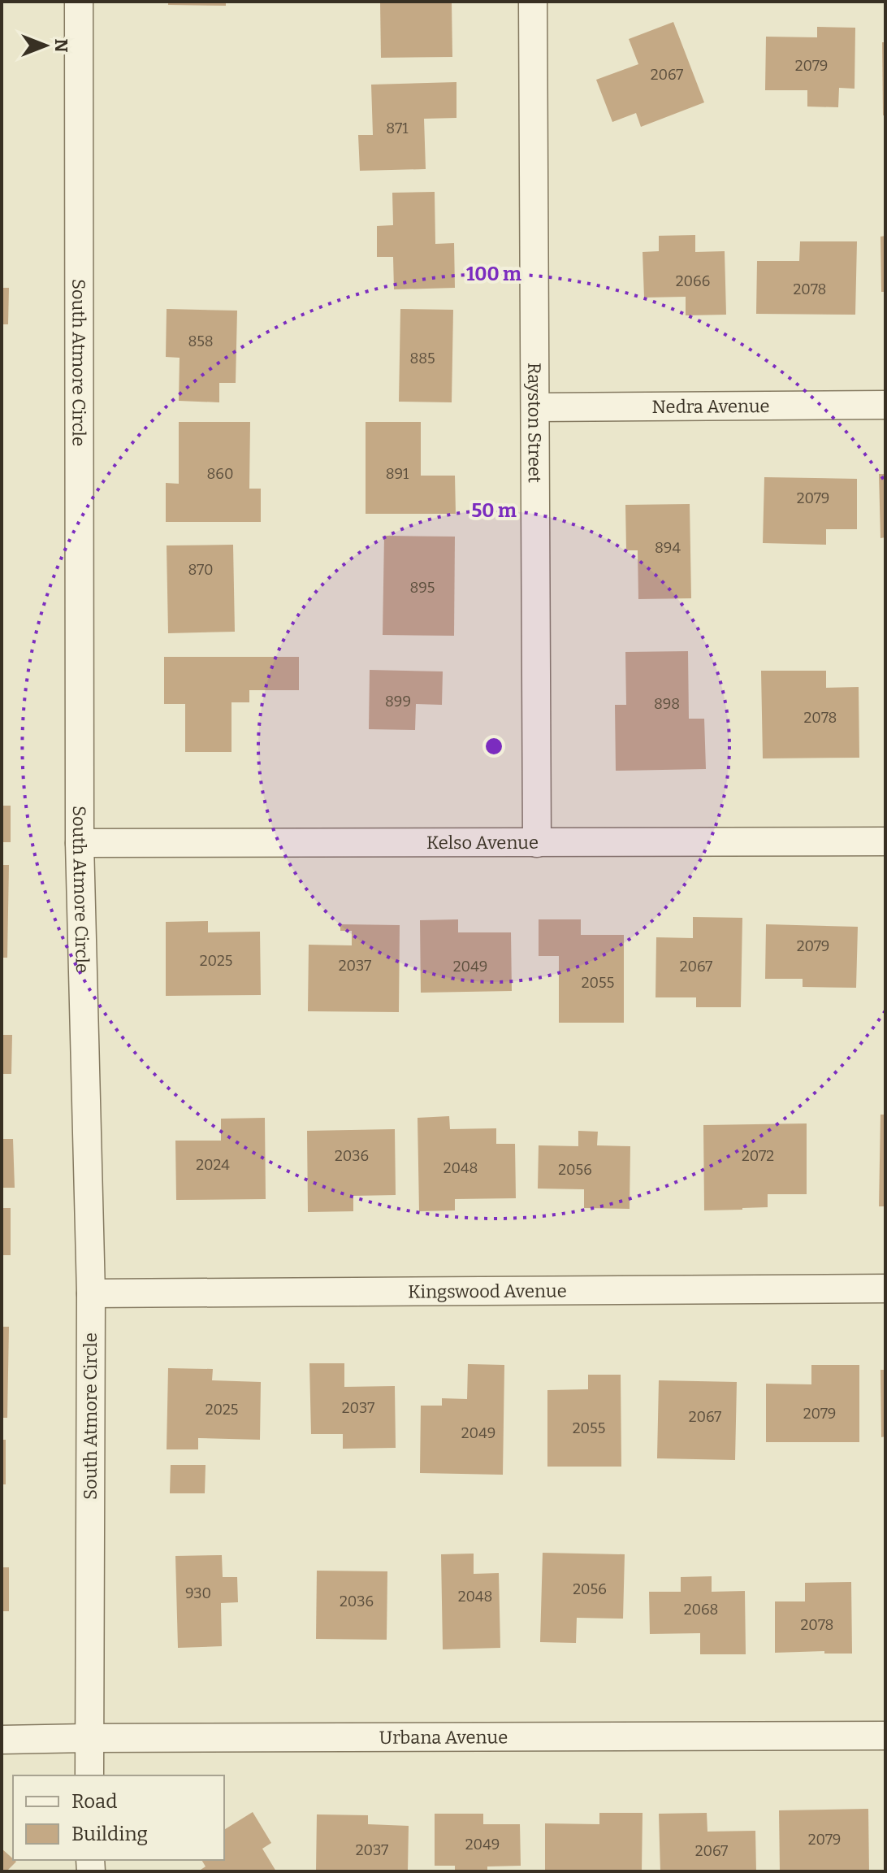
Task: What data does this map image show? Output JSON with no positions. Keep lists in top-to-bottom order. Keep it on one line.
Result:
{"streets":{"street":["South Atmore Circle","Nedra Avenue","Rayston Street","Kelso Avenue","Kingswood Avenue","Urbana Avenue"]},"crossings":[["South Atmore Circle","Kelso Avenue"],["South Atmore Circle","Kingswood Avenue"],["South Atmore Circle","Urbana Avenue"],["Nedra Avenue","Rayston Street"],["Rayston Street","Kelso Avenue"]],"house_numbers":["2079","2067","871","2066","2078","858","885","860","891","2079","894","870","895","899","898","2078","2079","2025","2037","2049","2067","2055","2036","2072","2024","2048","2056","2037","2025","2079","2067","2055","2049","2056","930","2048","2036","2068","2078","2079","2049","2037","2067"],"legend":["Road","Building"],"north":"right","rings":["100 m","50 m"]}
